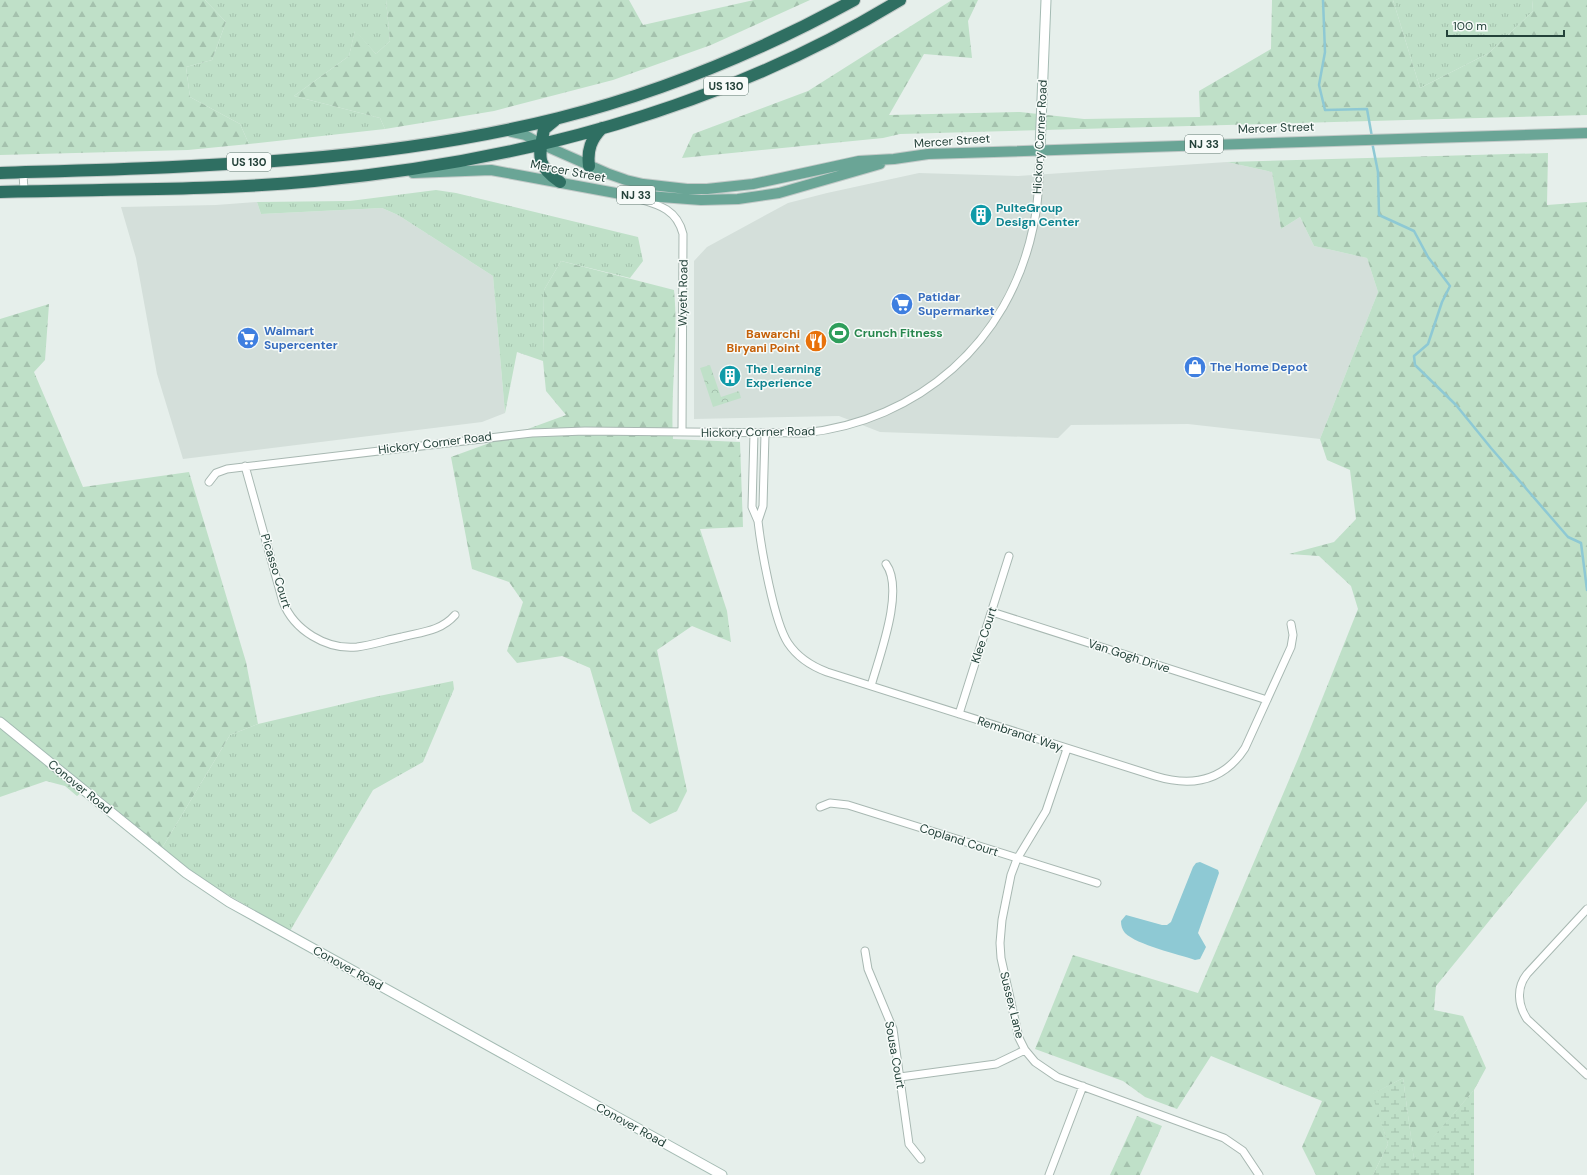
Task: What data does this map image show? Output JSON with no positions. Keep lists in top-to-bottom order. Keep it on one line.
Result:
{"streets":{"highway":["US 130"],"main road":["Mercer Street","NJ 33"],"street":["Hickory Corner Road","Wyeth Road","Picasso Court","Klee Court","Van Gogh Drive","Rembrandt Way","Conover Road","Copland Court","Sussex Lane","Sousa Court"]},"crossings":[["US 130","Mercer Street"],["Mercer Street","Hickory Corner Road"],["Mercer Street","Wyeth Road"],["Hickory Corner Road","Wyeth Road"],["Hickory Corner Road","Picasso Court"],["Hickory Corner Road","Rembrandt Way"],["Klee Court","Van Gogh Drive"],["Klee Court","Rembrandt Way"],["Van Gogh Drive","Rembrandt Way"],["Rembrandt Way","Sussex Lane"],["Copland Court","Sussex Lane"]],"places":{"building":["PulteGroup Design Center","The Learning Experience"],"supermarket":["Patidar Supermarket","Walmart Supercenter"],"sports":["Crunch Fitness"],"restaurant":["Bawarchi Biryani Point"],"shop":["The Home Depot"]},"scale_bar":"100 m"}
